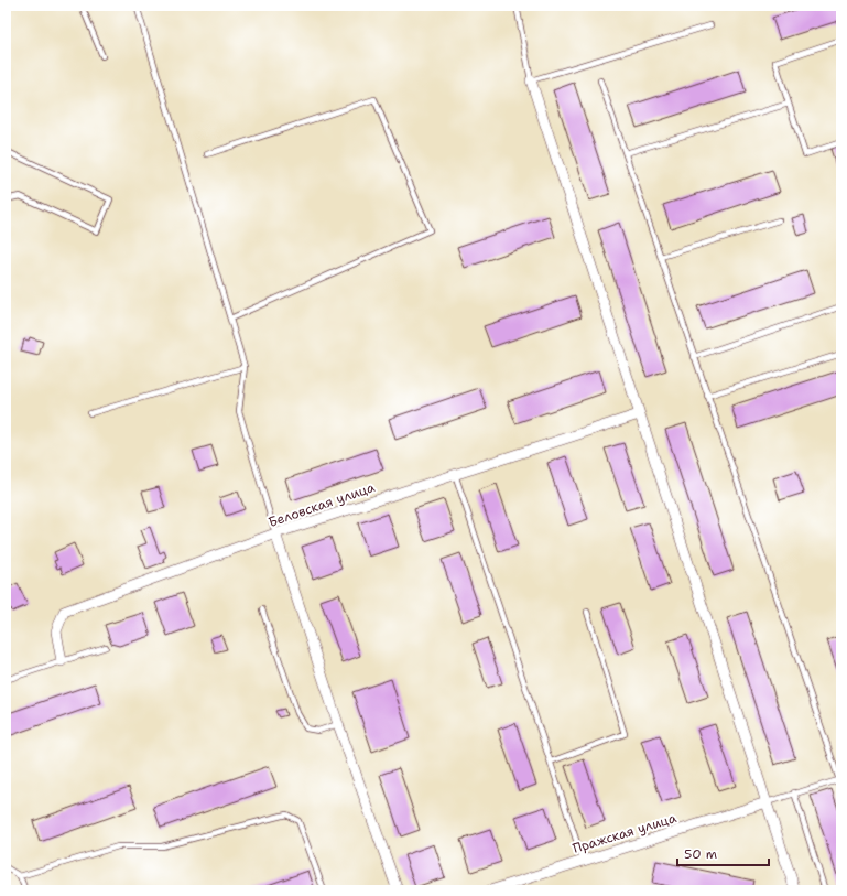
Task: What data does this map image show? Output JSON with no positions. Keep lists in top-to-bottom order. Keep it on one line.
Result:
{"streets":{"street":["Беловская улица","Пражская улица"]},"scale_bar":"50 m"}
